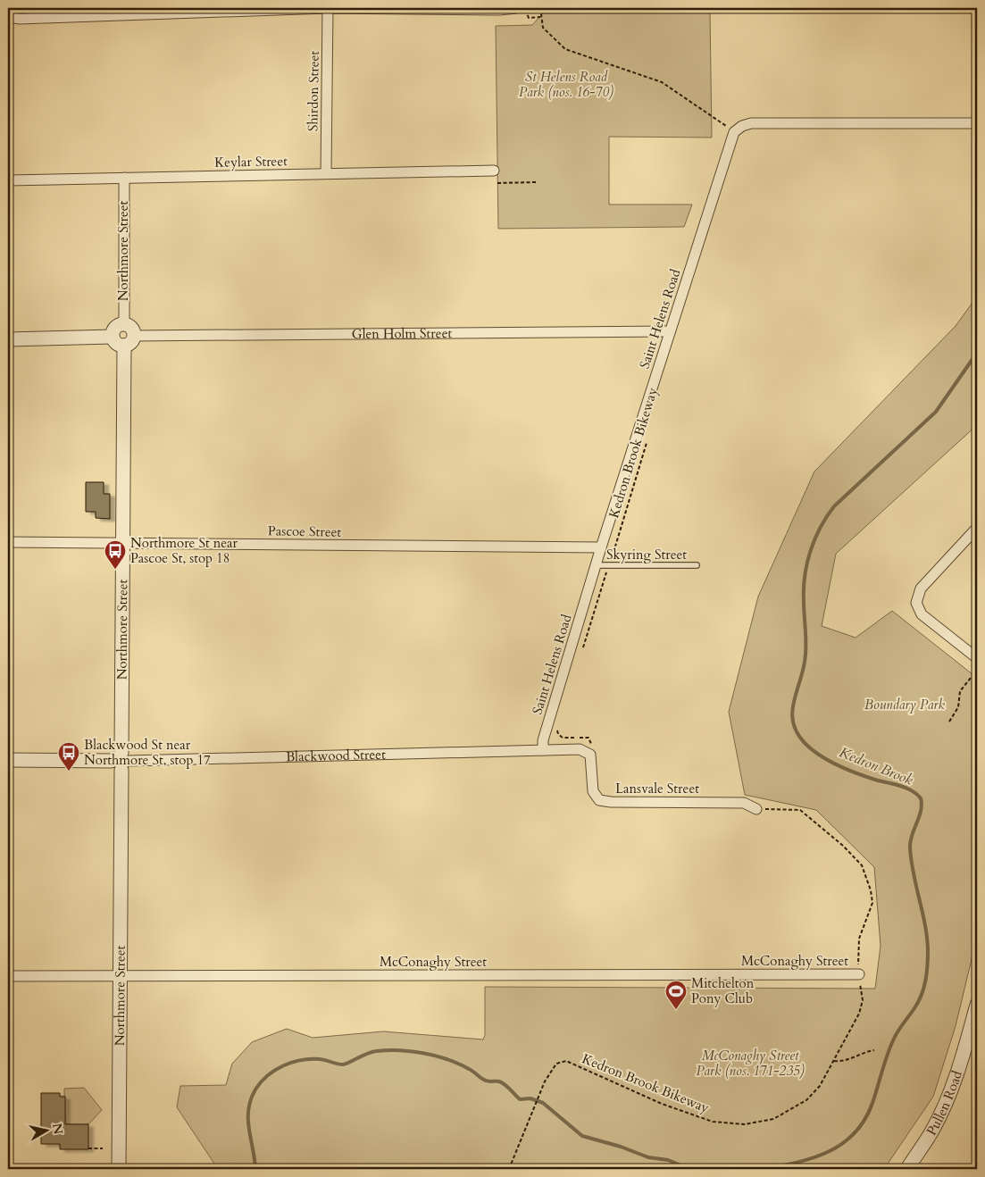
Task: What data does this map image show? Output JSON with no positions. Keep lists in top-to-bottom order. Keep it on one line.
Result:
{"streets":{"street":["Shirdon Street","Keylar Street","Northmore Street","Saint Helens Road","Glen Holm Street","Pascoe Street","Blackwood Street","Lansvale Street","McConaghy Street","Pullen Road"],"lane":["Skyring Street"],"path":["Kedron Brook Bikeway"]},"crossings":[["Shirdon Street","Keylar Street"],["Keylar Street","Northmore Street"],["Northmore Street","Glen Holm Street"],["Northmore Street","Pascoe Street"],["Northmore Street","Blackwood Street"],["Northmore Street","McConaghy Street"],["Saint Helens Road","Glen Holm Street"],["Saint Helens Road","Pascoe Street"],["Saint Helens Road","Skyring Street"],["Saint Helens Road","Blackwood Street"],["Kedron Brook Bikeway","Skyring Street"],["Kedron Brook Bikeway","Lansvale Street"],["Kedron Brook Bikeway","McConaghy Street"]],"water":["Kedron Brook"],"parks":["St Helens Road Park (nos. 16-70)","Boundary Park","McConaghy Street Park (nos. 171-235)"],"places":{"bus stop":["Northmore St near Pascoe St, stop 18","Blackwood St near Northmore St, stop 17"],"sports":["Mitchelton Pony Club"]},"north":"right"}
